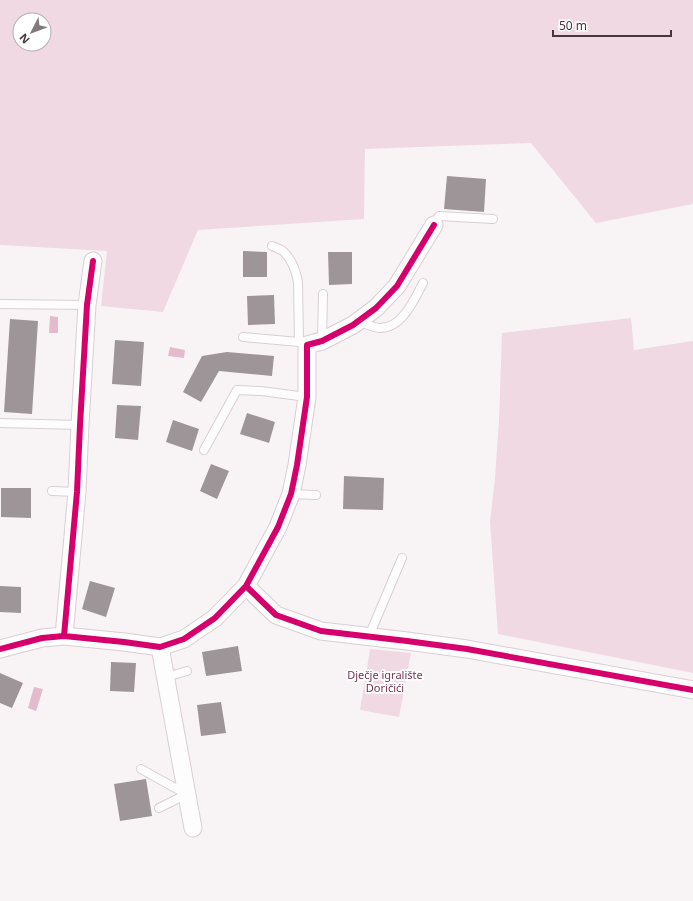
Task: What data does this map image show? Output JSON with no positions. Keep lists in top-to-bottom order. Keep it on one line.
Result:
{"parks":["Dječje igralište Doričići"],"scale_bar":"50 m","north":"bottom left"}
